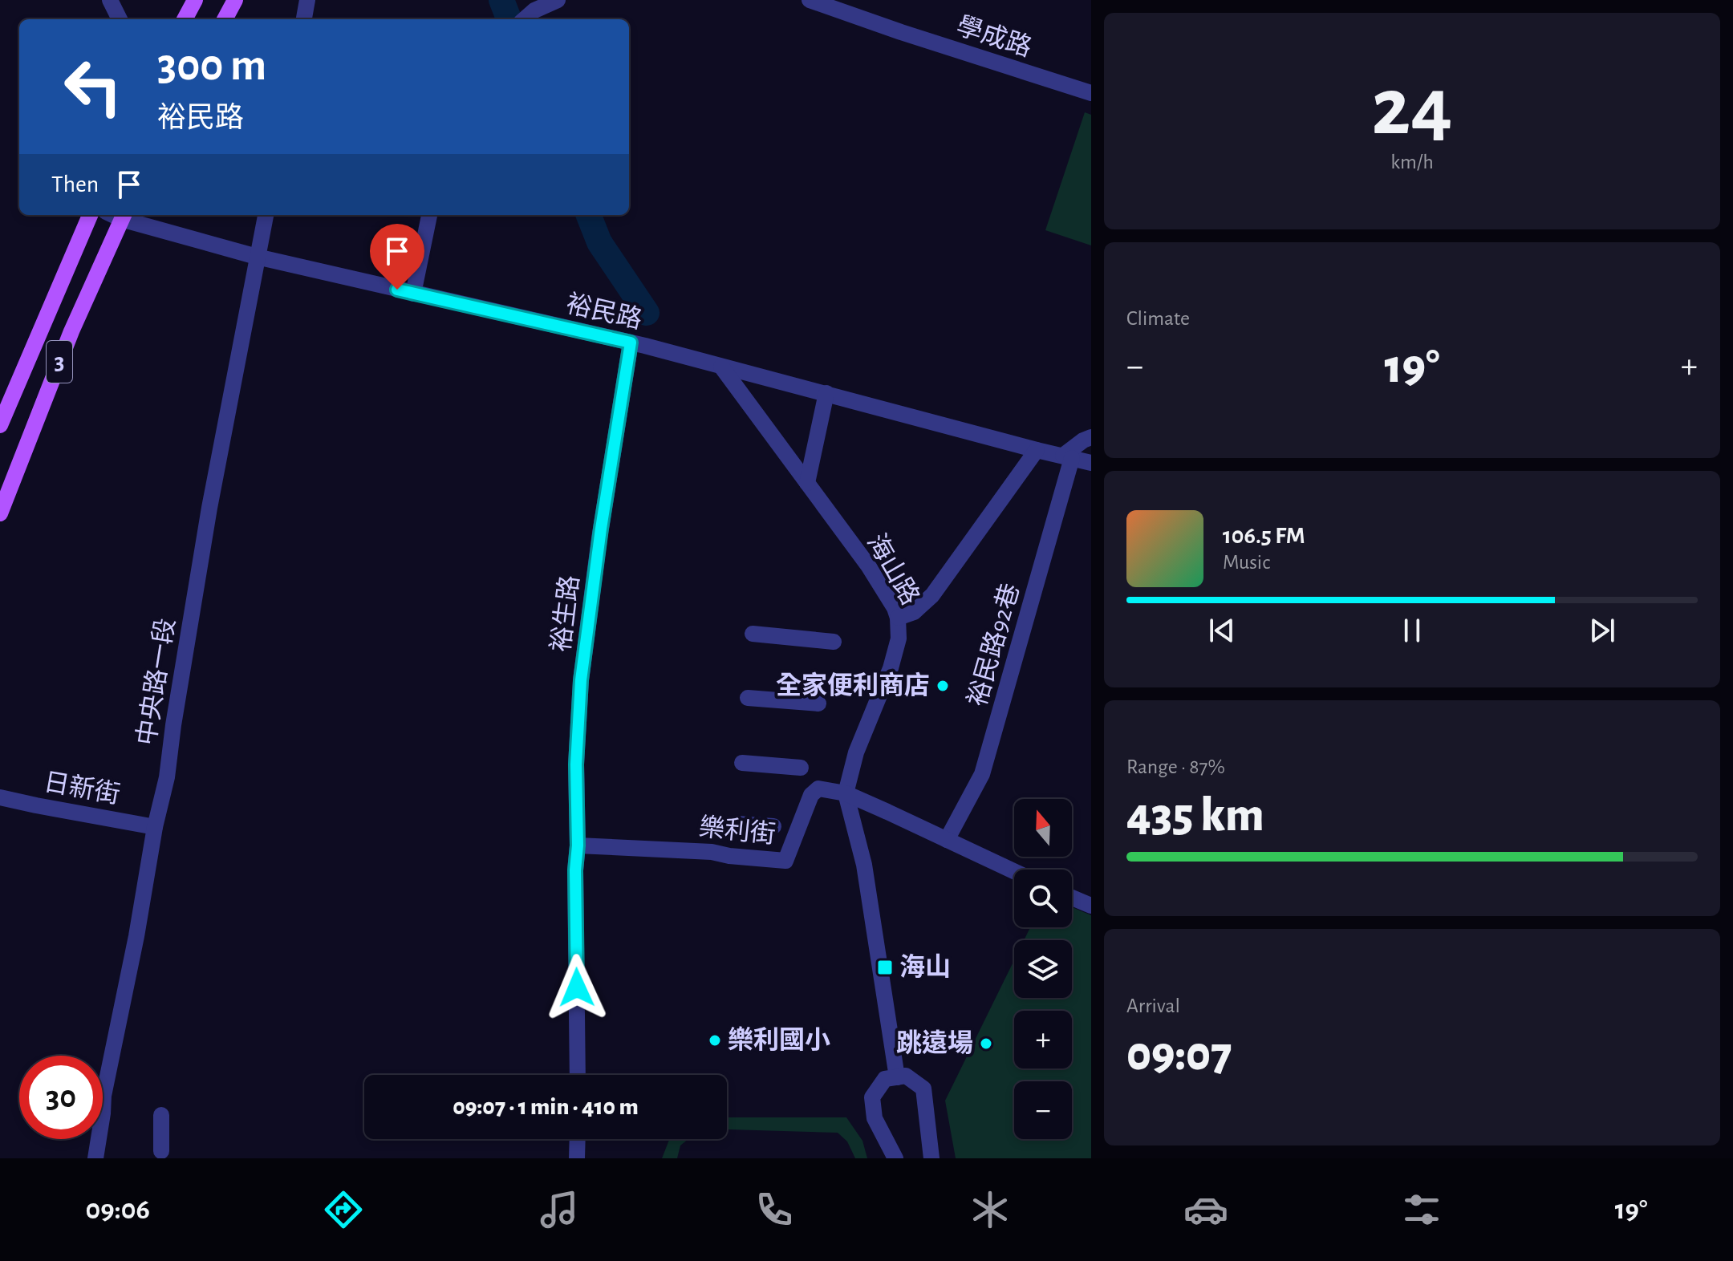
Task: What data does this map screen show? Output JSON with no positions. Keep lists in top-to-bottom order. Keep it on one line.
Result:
{"streets":{"main road":["3"],"street":["學成路","裕民路","海山路","裕生路","裕民路92巷","中央路一段","日新街","樂利街"]},"crossings":[["裕民路","3"],["裕民路","海山路"],["裕民路","裕生路"],["裕民路","裕民路92巷"],["裕民路","中央路一段"],["海山路","樂利街"],["裕生路","樂利街"],["中央路一段","日新街"]],"places":{"other":["全家便利商店","樂利國小","跳遠場"],"transit":["海山"]},"north":"top","page":{"tile":[["24","km/h"],"Climate",["Range · 87%","435 km"],["Arrival","09:07"]],"turn":["300 m","裕民路"],"then":"Then","heat":["−","19°","+"],"song":["106.5 FM","Music"],"map_buttons":["+","−"],"limit":"30","trip":"09:07 · 1 min · 410 m","tabs":["09:06","19°"]}}
